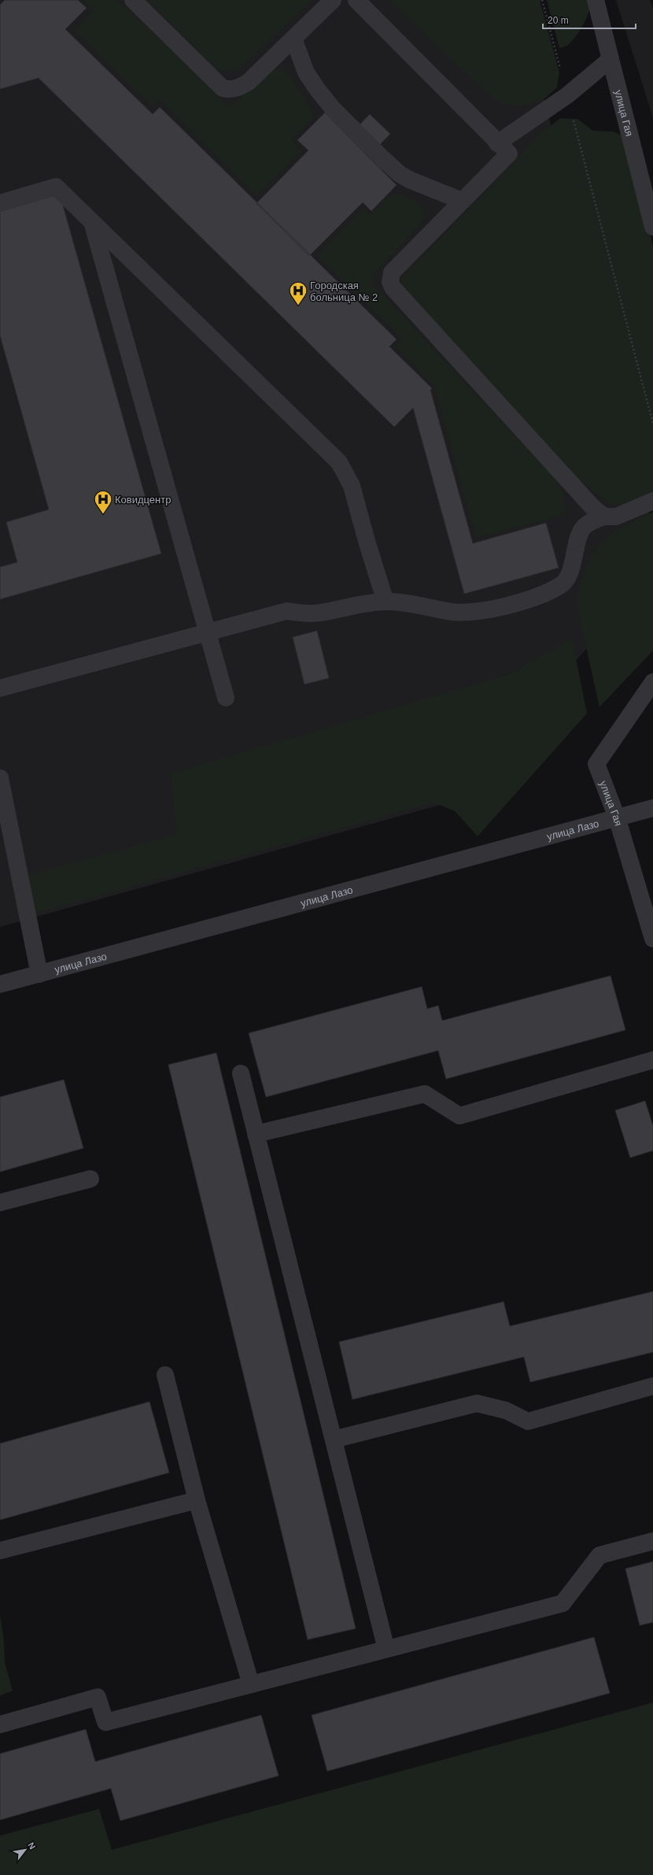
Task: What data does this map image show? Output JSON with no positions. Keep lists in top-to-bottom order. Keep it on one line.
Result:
{"streets":{"street":["улица Гая","улица Лазо"]},"crossings":[["улица Гая","улица Лазо"]],"places":{"hospital":["Городская больница № 2","Ковидцентр"]},"scale_bar":"20 m","north":"top right"}
